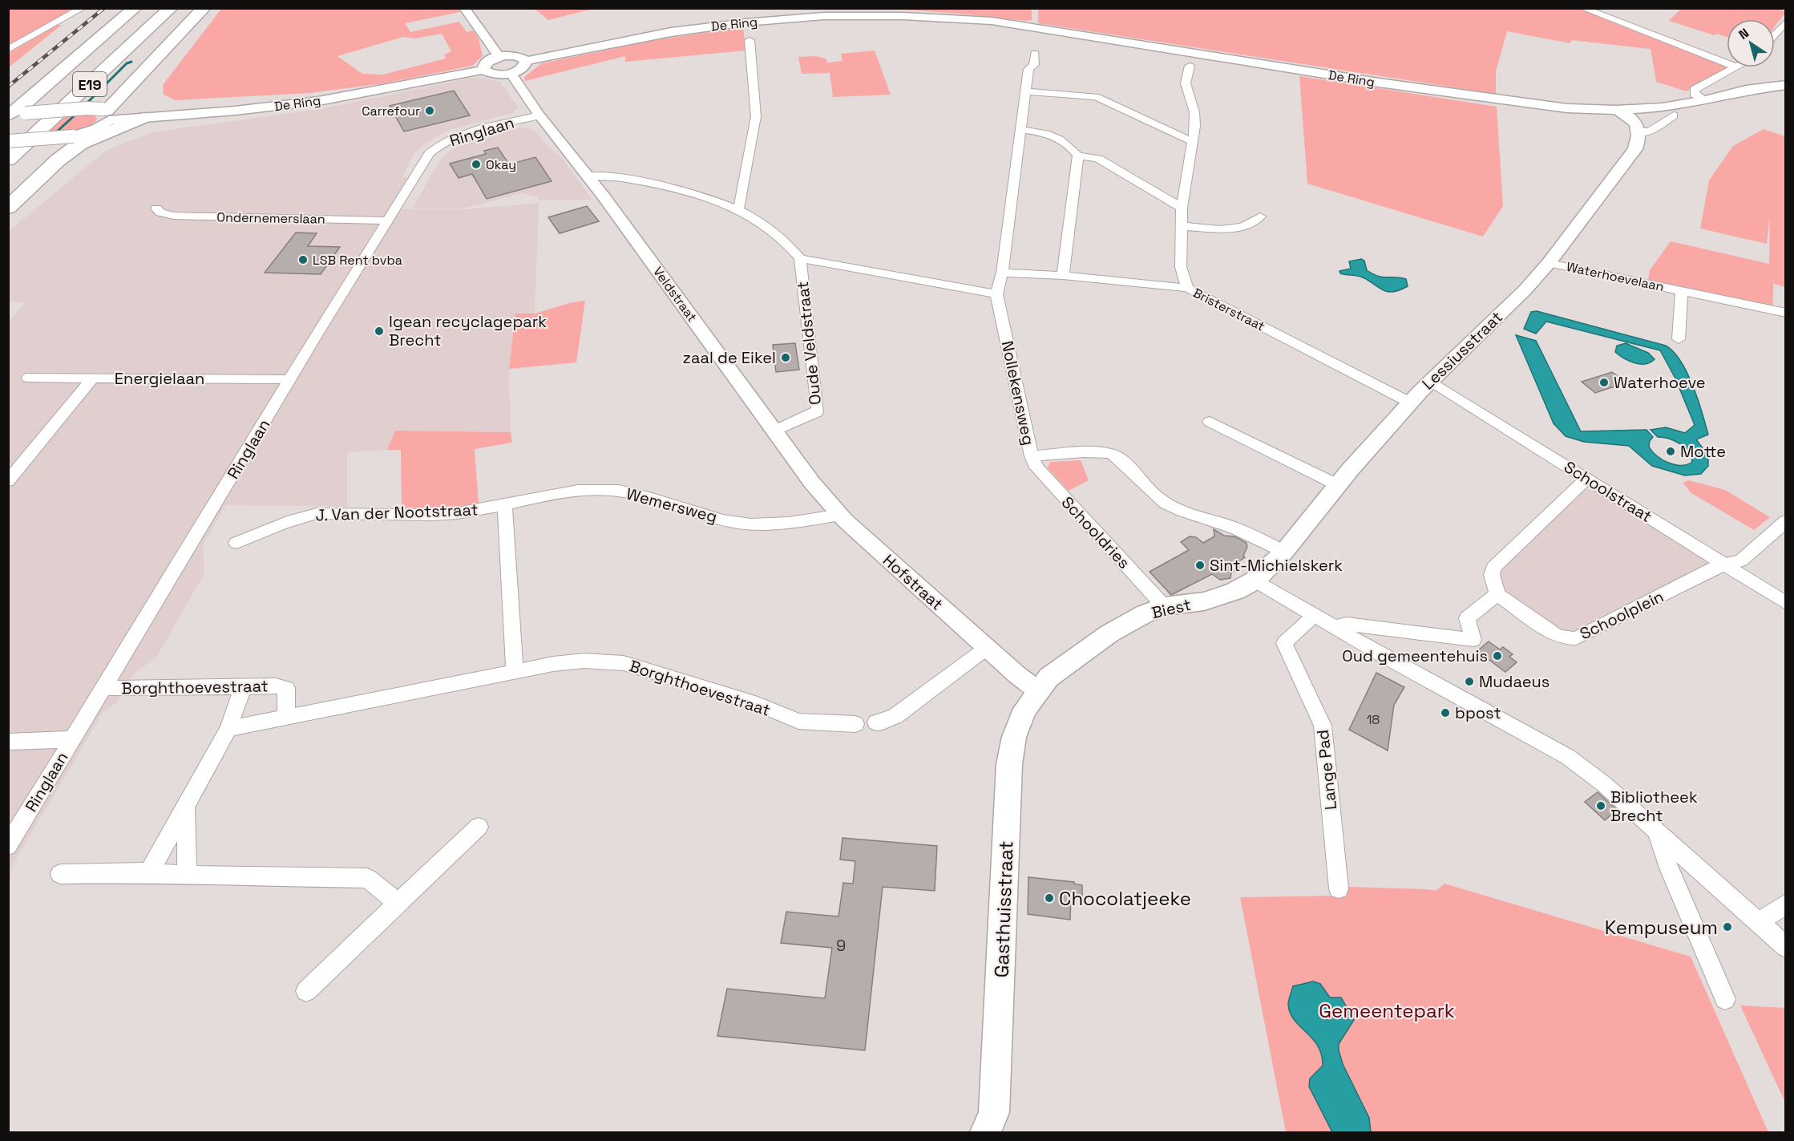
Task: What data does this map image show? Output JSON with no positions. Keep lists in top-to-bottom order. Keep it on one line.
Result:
{"streets":{"highway":["E19"],"main road":["De Ring","Lessiusstraat","Biest","Gasthuisstraat"],"street":["Ringlaan","Ondernemerslaan","Waterhoevelaan","Veldstraat","Bristerstraat","Oude Veldstraat","Energielaan","Nollekensweg","Schoolstraat","Wemersweg","J. Van der Nootstraat","Schooldries","Hofstraat","Schoolplein","Borghthoevestraat","Lange Pad"]},"crossings":[["Ringlaan","Ondernemerslaan"],["Ringlaan","Veldstraat"],["Ringlaan","Energielaan"],["Ringlaan","Borghthoevestraat"],["Waterhoevelaan","Lessiusstraat"],["Veldstraat","Oude Veldstraat"],["Veldstraat","Wemersweg"],["Veldstraat","Hofstraat"],["Bristerstraat","Lessiusstraat"],["Bristerstraat","Nollekensweg"],["Oude Veldstraat","Nollekensweg"],["Lessiusstraat","Nollekensweg"],["Lessiusstraat","Schoolstraat"],["Lessiusstraat","Biest"],["Nollekensweg","Schooldries"],["Nollekensweg","Biest"],["Schoolstraat","Schoolplein"],["Wemersweg","J. Van der Nootstraat"],["Wemersweg","Hofstraat"],["Schooldries","Biest"],["Hofstraat","Biest"],["Hofstraat","Gasthuisstraat"],["Biest","Gasthuisstraat"]],"parks":["Gemeentepark"],"places":["Carrefour","Okay","LSB Rent bvba","Igean recyclagepark Brecht","zaal de Eikel","Waterhoeve","Motte","Sint-Michielskerk","Oud gemeentehuis","Mudaeus","bpost","Bibliotheek Brecht","Chocolatjeeke","Kempuseum"],"house_numbers":["18","9"],"north":"top left"}
